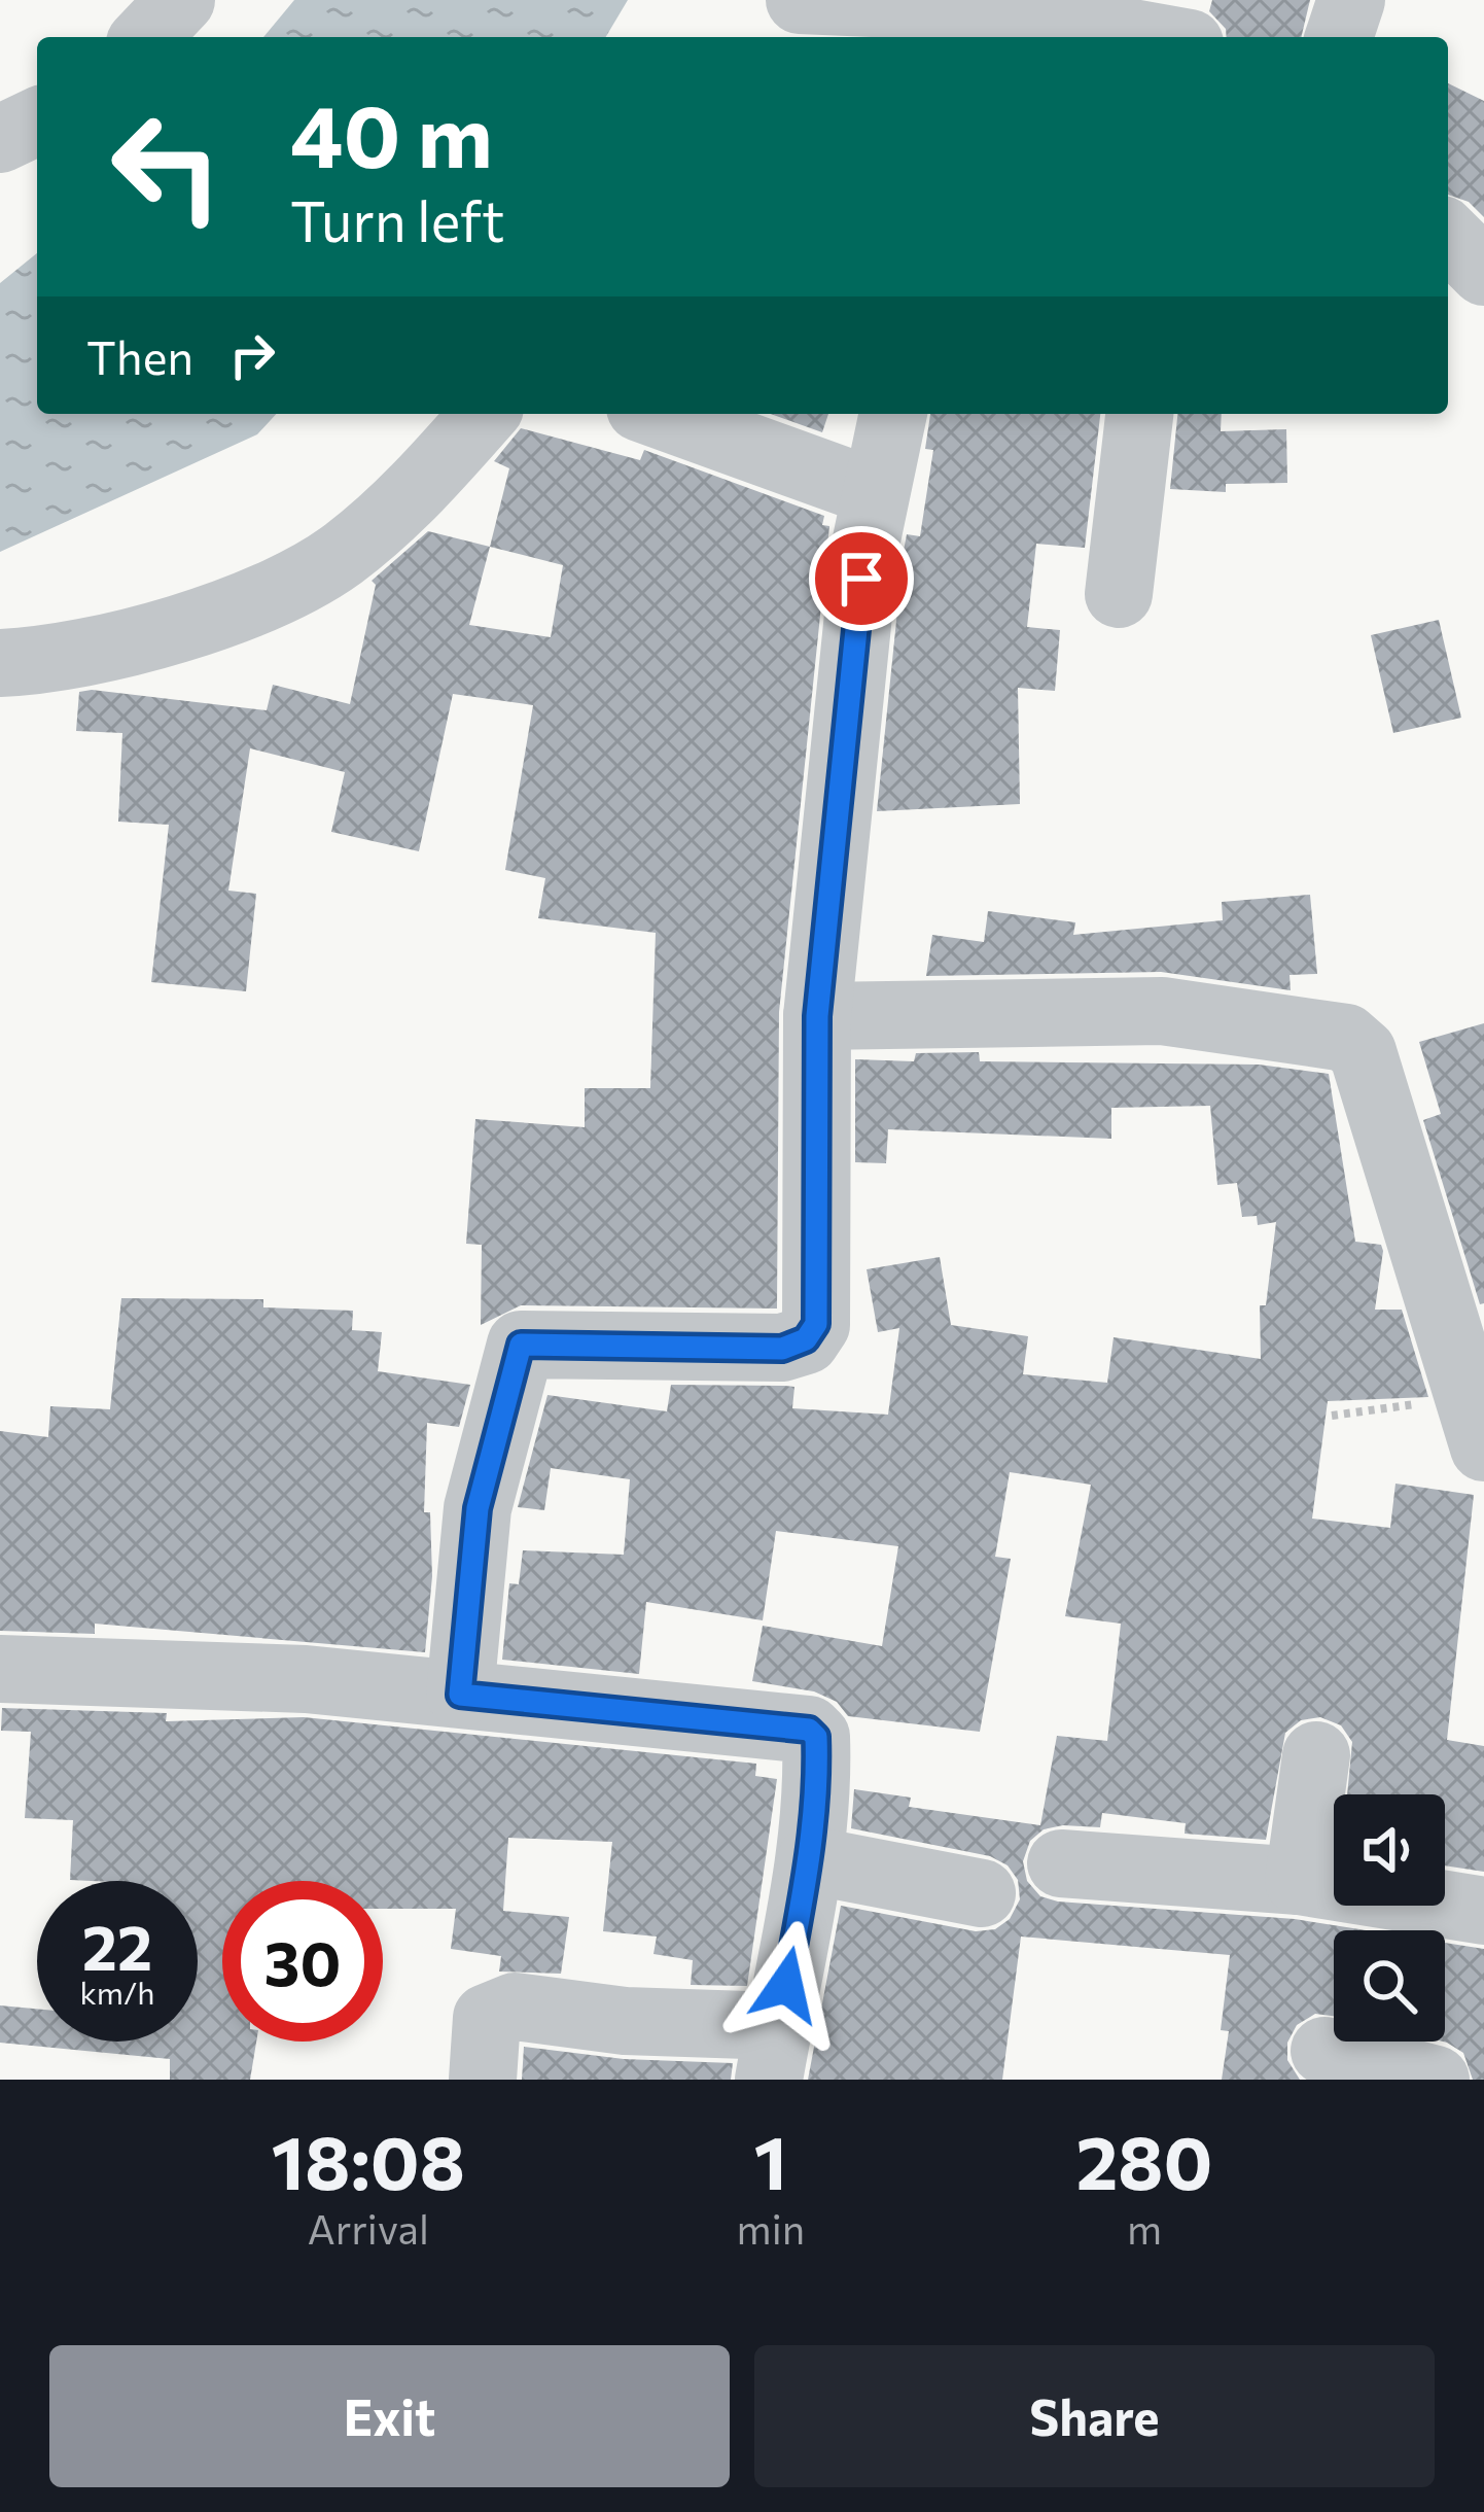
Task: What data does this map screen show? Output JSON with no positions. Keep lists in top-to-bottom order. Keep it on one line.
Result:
{"page":{"turn":["40 m","Turn left"],"then":"Then","speed":"22 km/h","limit":"30","eta":["18:08","Arrival","1","min","280","m"],"buttons":["Exit","Share"]}}
